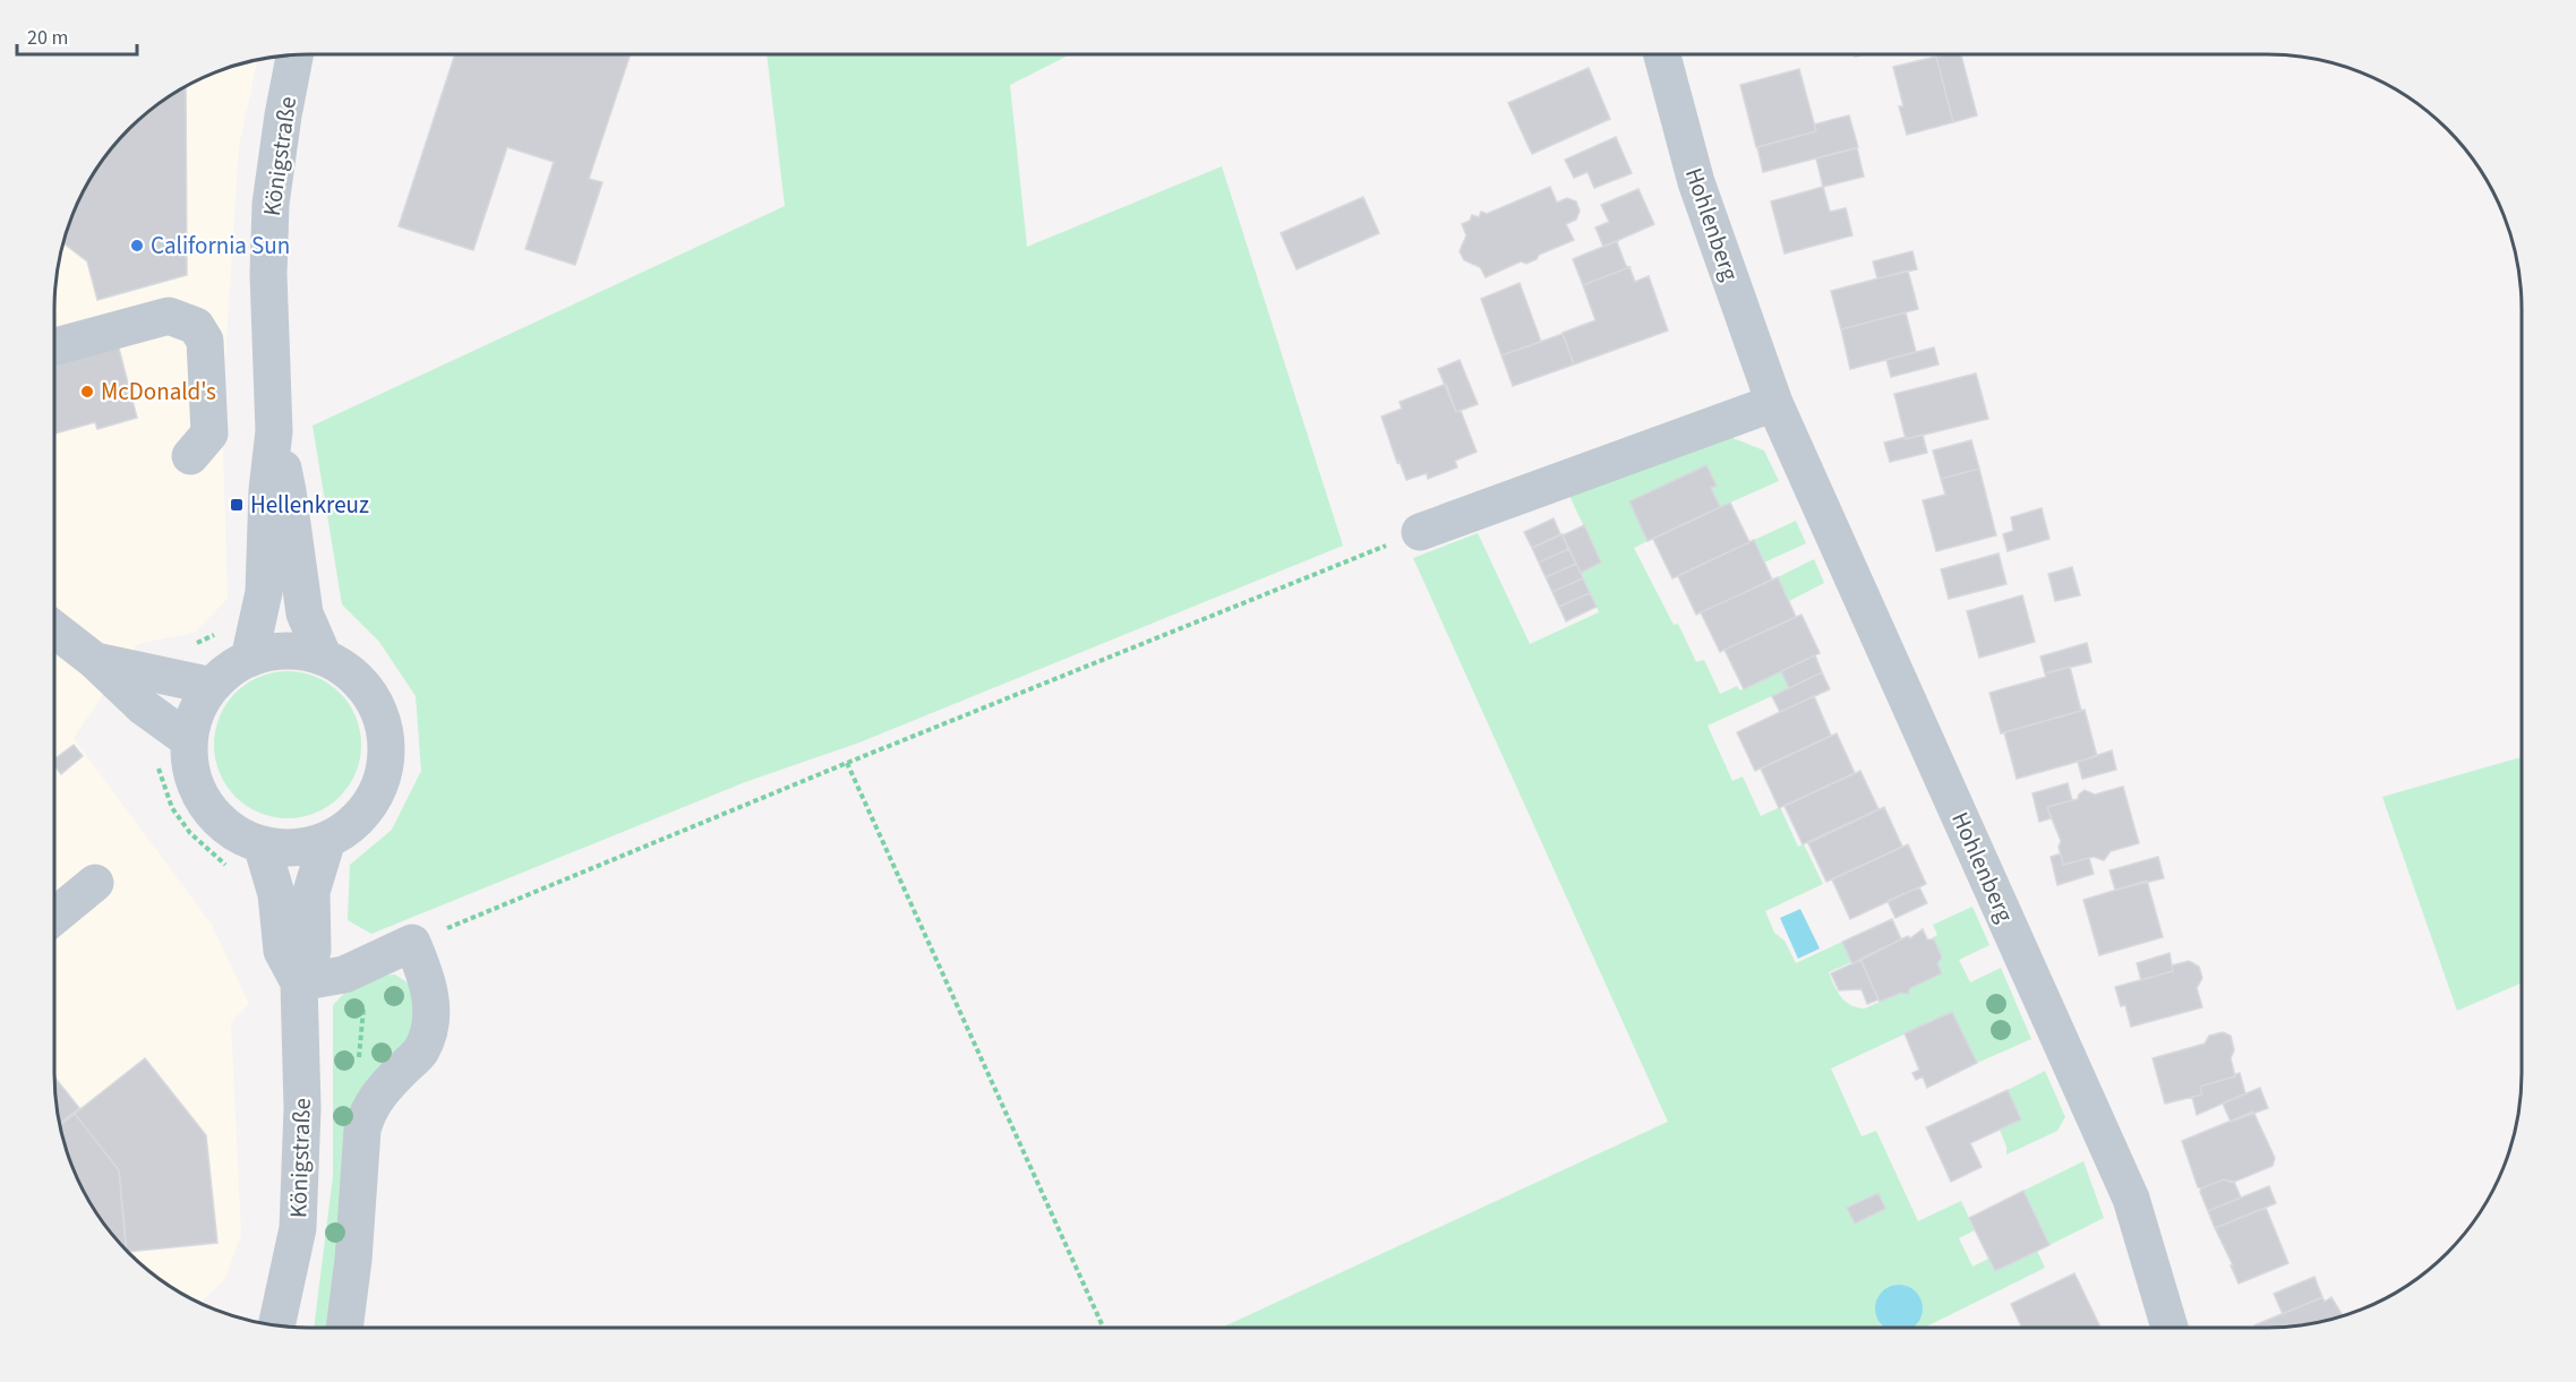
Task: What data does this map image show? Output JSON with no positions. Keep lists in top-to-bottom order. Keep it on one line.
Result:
{"streets":{"street":["Königstraße","Hohlenberg"]},"places":{"other":["California Sun","McDonald's"],"transit":["Hellenkreuz"]},"scale_bar":"20 m"}
